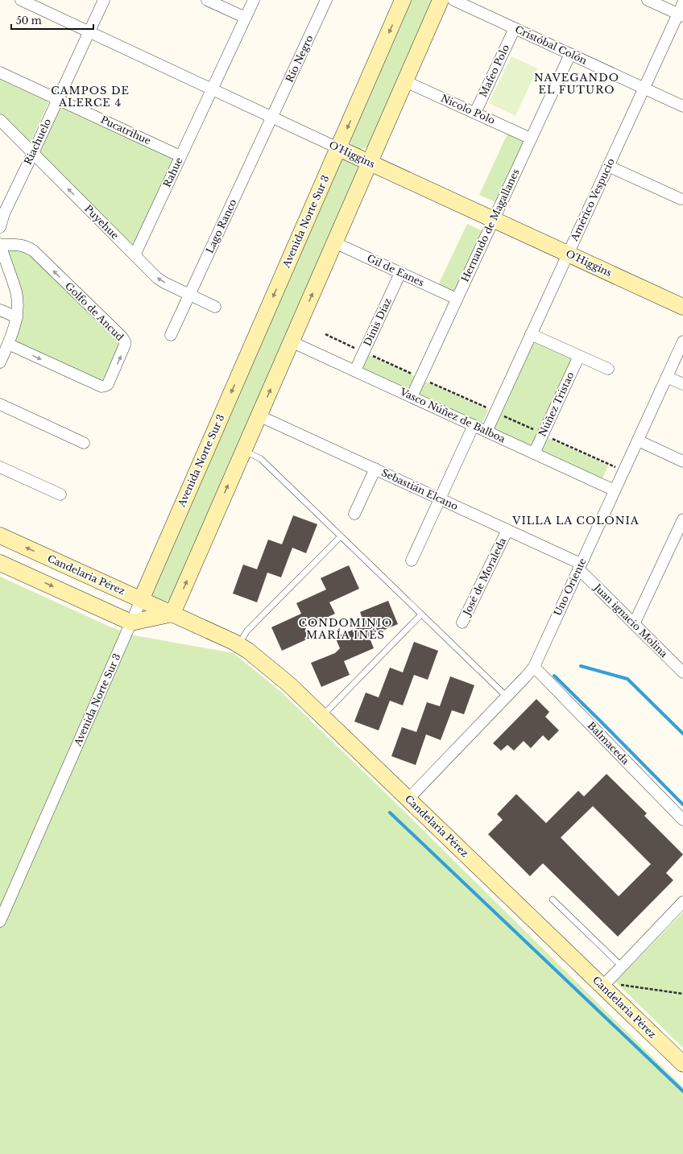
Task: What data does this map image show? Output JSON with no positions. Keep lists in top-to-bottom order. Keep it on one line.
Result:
{"streets":{"street":["Cristóbal Colón","Río Negro","Mafeo Polo","Nicolo Polo","Pucatrihue","Riachuelo","O'Higgins","Rahue","Américo Vespucio","Avenida Norte Sur 3","Puyehue","Hernando de Magallanes","Lago Ranco","Gil de Eanes","Golfo de Ancud","Dinis Díaz","Núñez Tristao","Vasco Núñez de Balboa","Sebastián Elcano","Candelaria Pérez","José de Moraleda","Uno Oriente","Juan ignacio Molina","Balmaceda"]},"crossings":[["Cristóbal Colón","Mafeo Polo"],["Cristóbal Colón","Américo Vespucio"],["Cristóbal Colón","Hernando de Magallanes"],["Río Negro","O'Higgins"],["Río Negro","Lago Ranco"],["Mafeo Polo","Nicolo Polo"],["Nicolo Polo","Hernando de Magallanes"],["Pucatrihue","Riachuelo"],["Pucatrihue","Rahue"],["Riachuelo","O'Higgins"],["Riachuelo","Puyehue"],["O'Higgins","Rahue"],["O'Higgins","Américo Vespucio"],["O'Higgins","Avenida Norte Sur 3"],["O'Higgins","Hernando de Magallanes"],["O'Higgins","Lago Ranco"],["Rahue","Puyehue"],["Américo Vespucio","Vasco Núñez de Balboa"],["Avenida Norte Sur 3","Candelaria Pérez"],["Puyehue","Lago Ranco"],["Hernando de Magallanes","Gil de Eanes"],["Hernando de Magallanes","Vasco Núñez de Balboa"],["Gil de Eanes","Dinis Díaz"],["Dinis Díaz","Vasco Núñez de Balboa"],["Núñez Tristao","Vasco Núñez de Balboa"],["Vasco Núñez de Balboa","Uno Oriente"],["Sebastián Elcano","José de Moraleda"],["Sebastián Elcano","Uno Oriente"],["Sebastián Elcano","Juan ignacio Molina"],["Candelaria Pérez","Uno Oriente"],["Uno Oriente","Juan ignacio Molina"],["Uno Oriente","Balmaceda"]],"one_way":["Puyehue"],"districts":["NAVEGANDO EL FUTURO","CAMPOS DE ALERCE 4","VILLA LA COLONIA","CONDOMINIO MARÍA INÉS"],"scale_bar":"50 m"}
